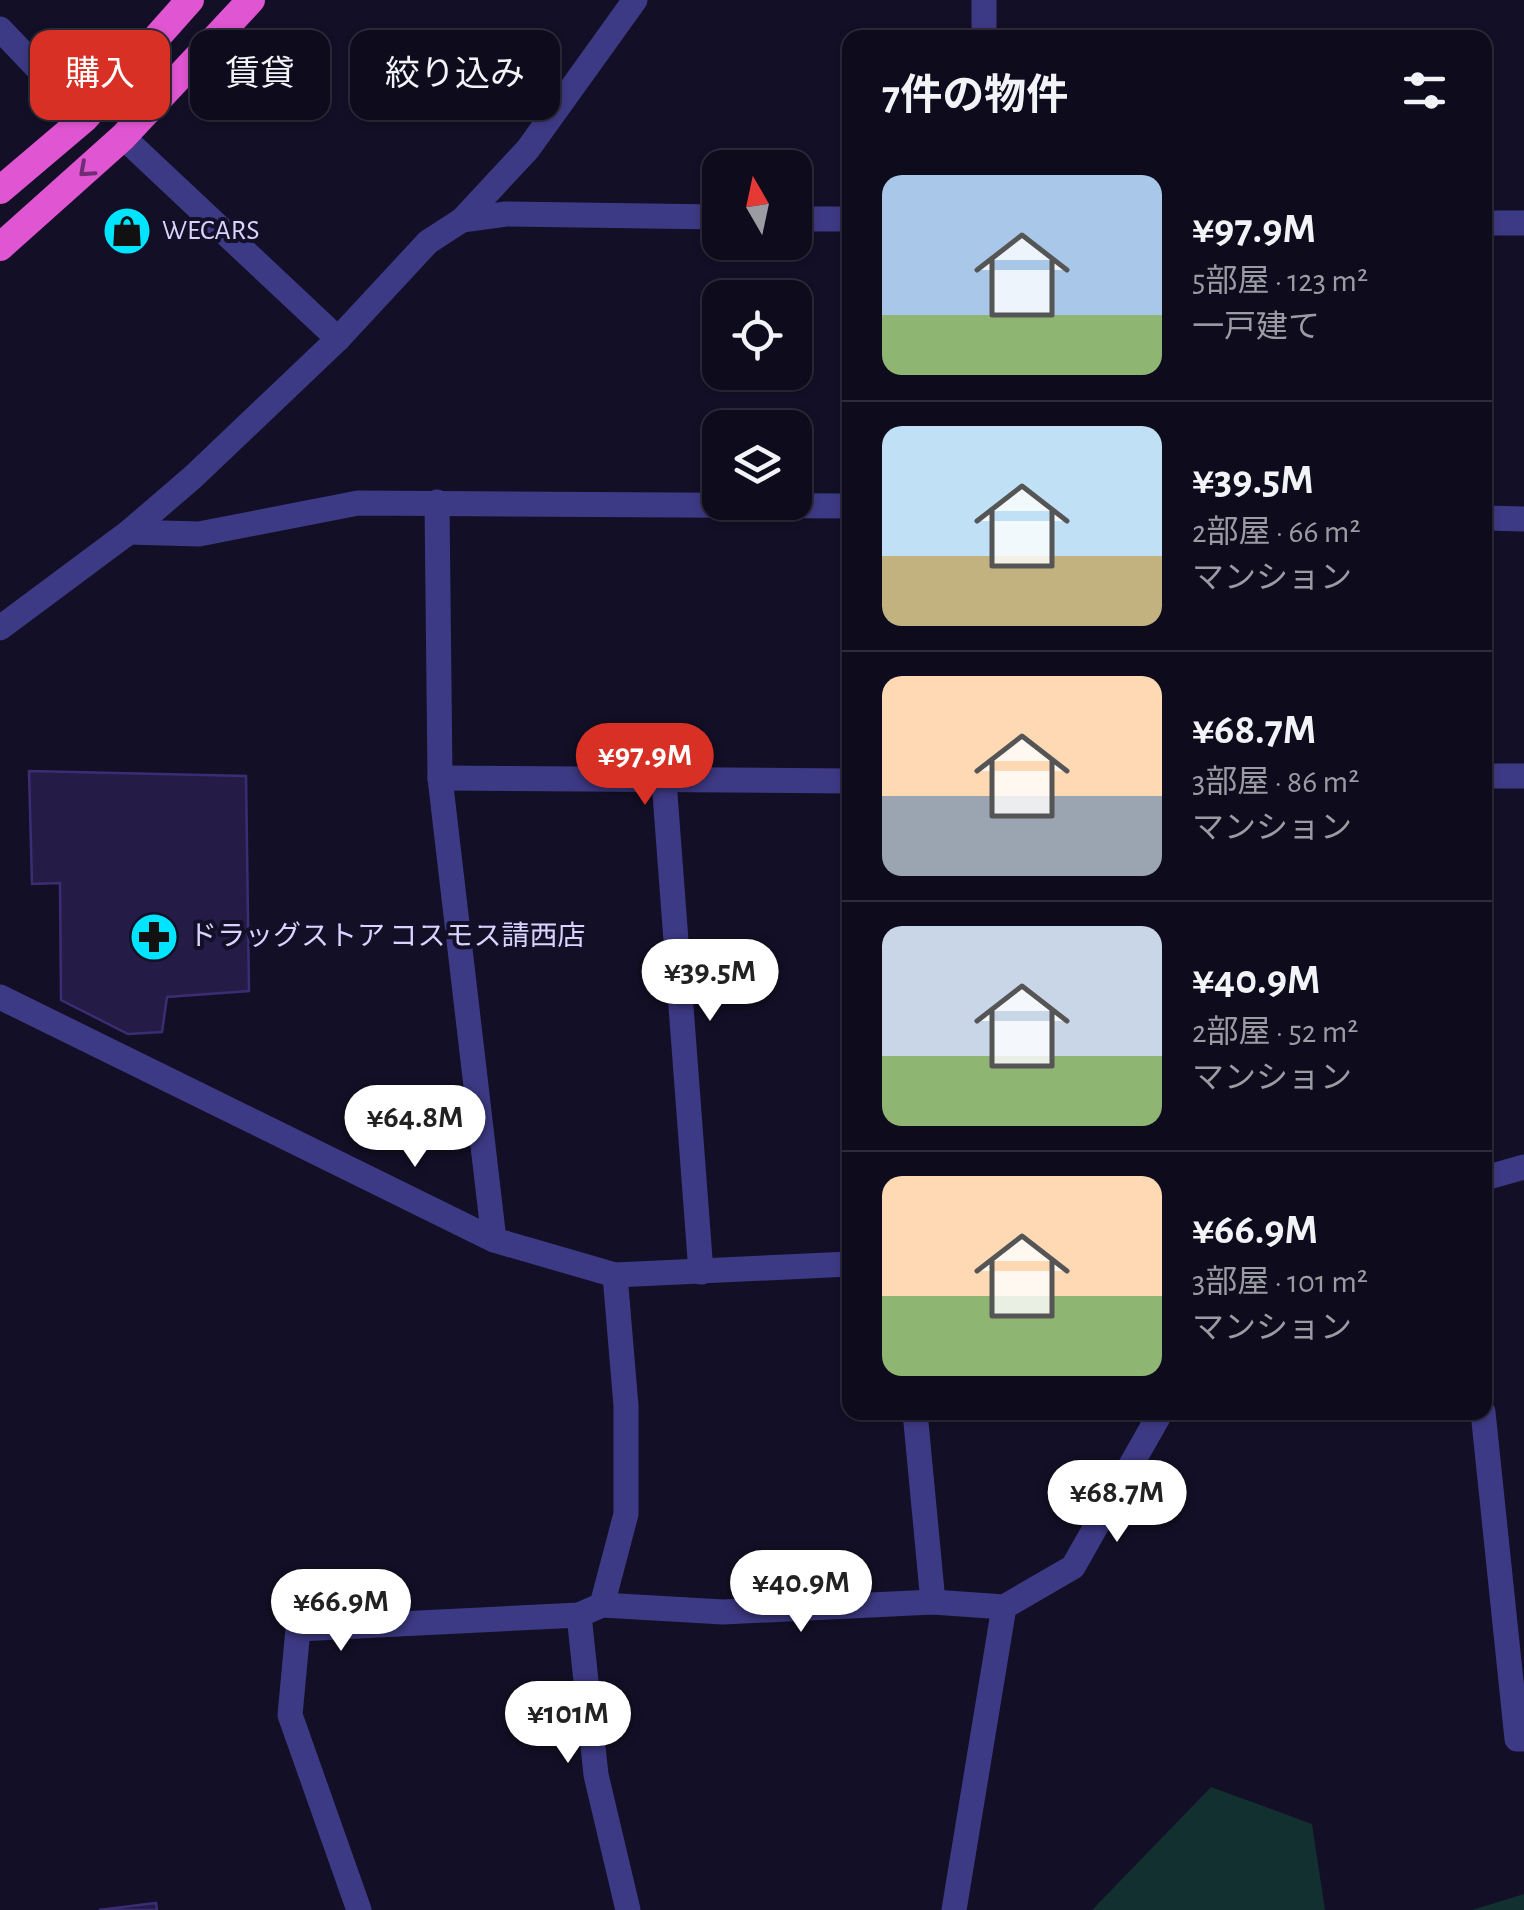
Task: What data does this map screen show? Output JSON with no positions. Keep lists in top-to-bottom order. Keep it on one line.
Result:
{"places":{"shop":["WECARS"],"pharmacy":["ドラッグストア コスモス請西店"]},"north":"top","page":{"chip":["購入","賃貸","絞り込み"],"heading":"7件の物件","list":[{"name":"¥97.9M","note":"5部屋 · 123 m² · 一戸建て"},{"name":"¥39.5M","note":"2部屋 · 66 m² · マンション"},{"name":"¥68.7M","note":"3部屋 · 86 m² · マンション"},{"name":"¥40.9M","note":"2部屋 · 52 m² · マンション"},{"name":"¥66.9M","note":"3部屋 · 101 m² · マンション"}],"price":["¥97.9M","¥39.5M","¥64.8M","¥68.7M","¥40.9M","¥66.9M","¥101M"]}}
